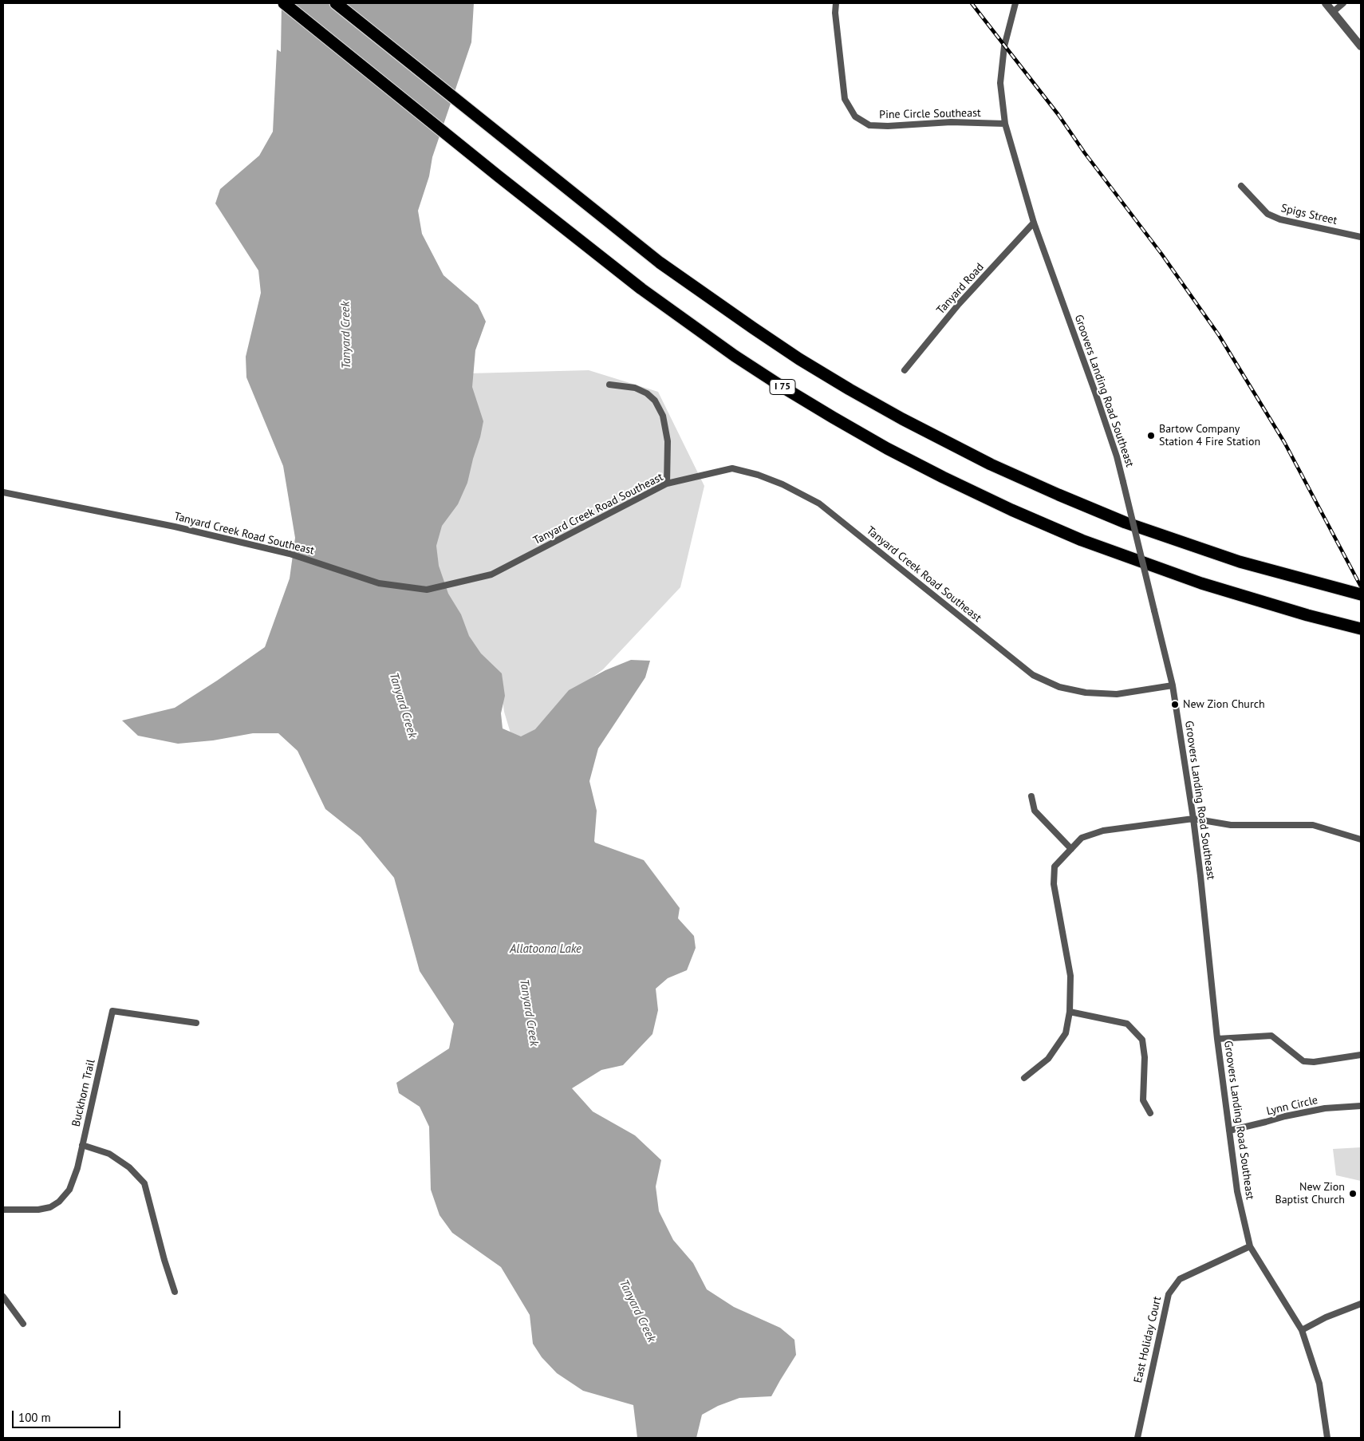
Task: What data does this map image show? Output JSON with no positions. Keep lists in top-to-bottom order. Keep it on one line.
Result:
{"streets":{"highway":["I 75"],"street":["Pine Circle Southeast","Spigs Street","Tanyard Road","Groovers Landing Road Southeast","Tanyard Creek Road Southeast","Buckhorn Trail","Lynn Circle","East Holiday Court"]},"crossings":[["Pine Circle Southeast","Groovers Landing Road Southeast"],["Tanyard Road","Groovers Landing Road Southeast"],["Groovers Landing Road Southeast","Tanyard Creek Road Southeast"],["Groovers Landing Road Southeast","Lynn Circle"],["Groovers Landing Road Southeast","East Holiday Court"]],"water":["Tanyard Creek","Allatoona Lake"],"places":["Bartow Company Station 4 Fire Station","New Zion Church","New Zion Baptist Church"],"scale_bar":"100 m"}
